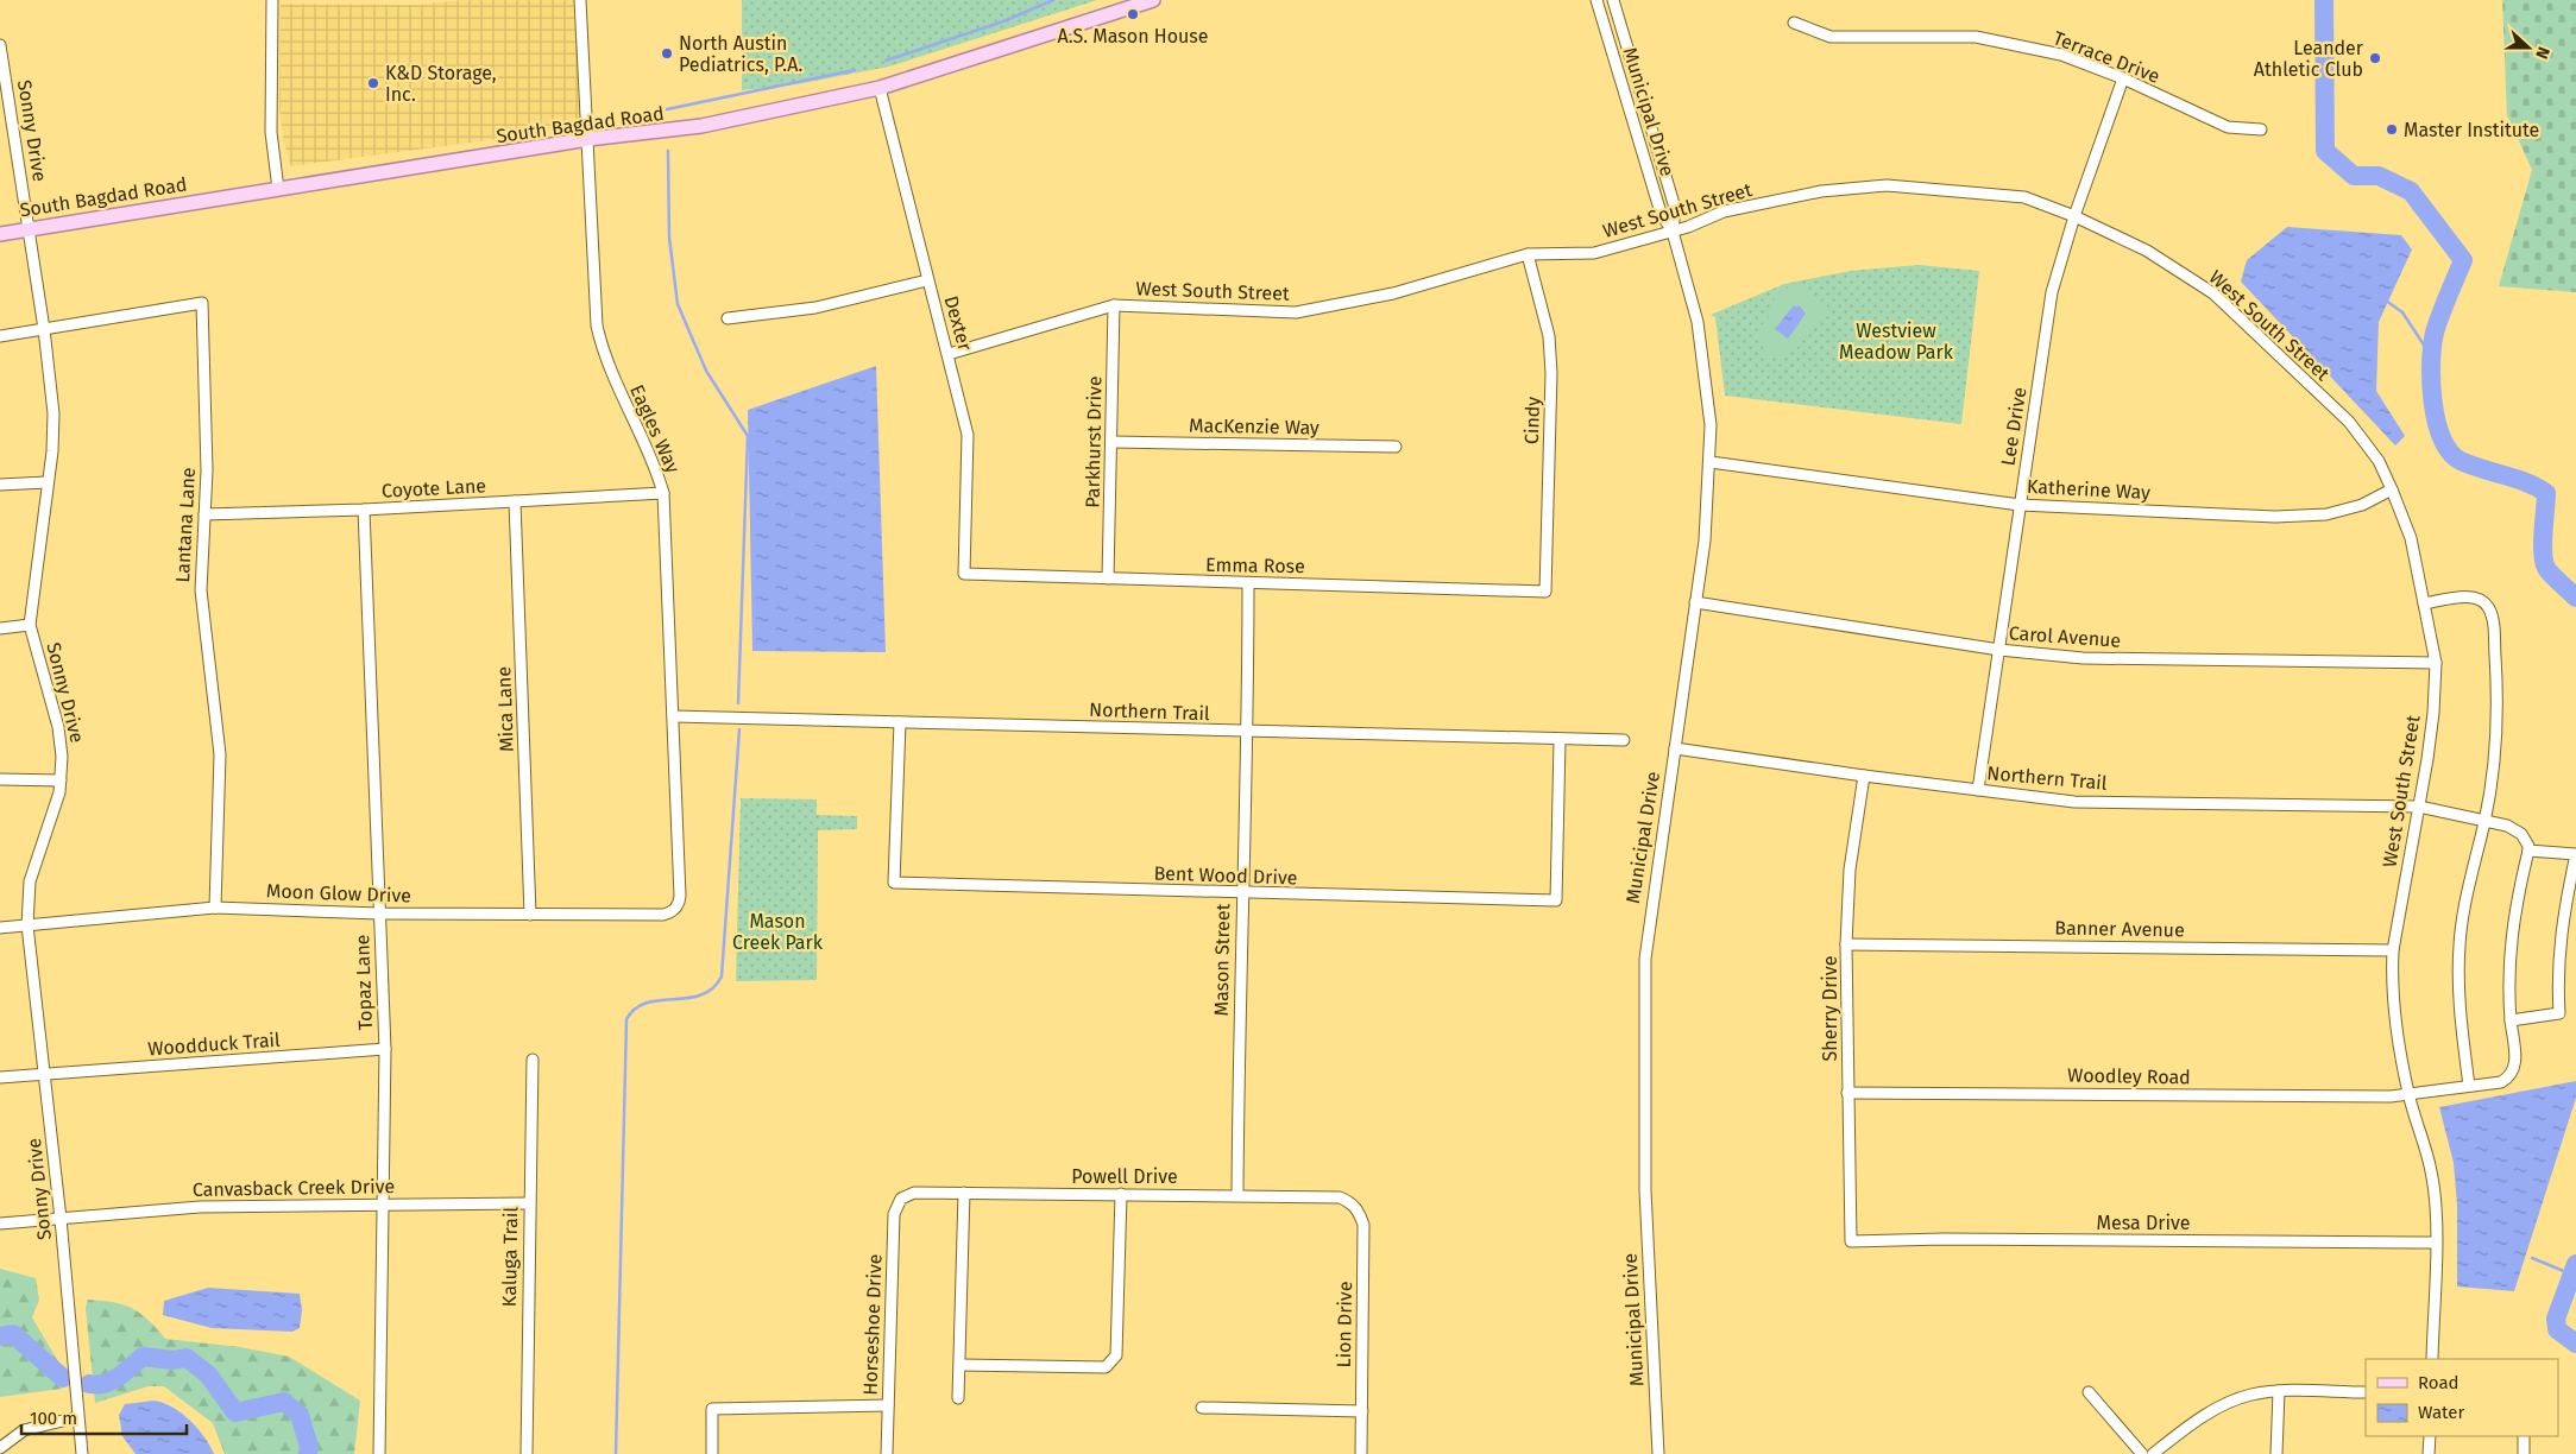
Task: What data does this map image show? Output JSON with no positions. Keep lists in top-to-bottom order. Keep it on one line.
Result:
{"streets":{"main road":["South Bagdad Road"],"street":["Terrace Drive","Municipal Drive","Sonny Drive","West South Street","Dexter","Cindy","MacKenzie Way","Lee Drive","Eagles Way","Parkhurst Drive","Coyote Lane","Katherine Way","Lantana Lane","Emma Rose","Carol Avenue","Mica Lane","Northern Trail","Bent Wood Drive","Moon Glow Drive","Banner Avenue","Mason Street","Topaz Lane","Sherry Drive","Woodduck Trail","Woodley Road","Powell Drive","Canvasback Creek Drive","Mesa Drive","Kaluga Trail","Horseshoe Drive","Lion Drive"]},"crossings":[["Terrace Drive","Lee Drive"],["Municipal Drive","West South Street"],["Municipal Drive","Katherine Way"],["Municipal Drive","Carol Avenue"],["Municipal Drive","Northern Trail"],["South Bagdad Road","Sonny Drive"],["South Bagdad Road","Dexter"],["South Bagdad Road","Eagles Way"],["Sonny Drive","Lantana Lane"],["Sonny Drive","Moon Glow Drive"],["Sonny Drive","Woodduck Trail"],["Sonny Drive","Canvasback Creek Drive"],["West South Street","Dexter"],["West South Street","Cindy"],["West South Street","Lee Drive"],["West South Street","Parkhurst Drive"],["West South Street","Katherine Way"],["West South Street","Carol Avenue"],["West South Street","Northern Trail"],["West South Street","Banner Avenue"],["West South Street","Woodley Road"],["West South Street","Mesa Drive"],["Dexter","Emma Rose"],["Cindy","Emma Rose"],["MacKenzie Way","Parkhurst Drive"],["Lee Drive","Katherine Way"],["Lee Drive","Carol Avenue"],["Lee Drive","Northern Trail"],["Eagles Way","Coyote Lane"],["Eagles Way","Northern Trail"],["Eagles Way","Moon Glow Drive"],["Parkhurst Drive","Emma Rose"],["Coyote Lane","Lantana Lane"],["Coyote Lane","Mica Lane"],["Coyote Lane","Topaz Lane"],["Lantana Lane","Moon Glow Drive"],["Emma Rose","Mason Street"],["Mica Lane","Moon Glow Drive"],["Northern Trail","Bent Wood Drive"],["Northern Trail","Mason Street"],["Northern Trail","Sherry Drive"],["Northern Trail","Woodley Road"],["Bent Wood Drive","Mason Street"],["Moon Glow Drive","Topaz Lane"],["Banner Avenue","Sherry Drive"],["Mason Street","Powell Drive"],["Topaz Lane","Woodduck Trail"],["Topaz Lane","Canvasback Creek Drive"],["Sherry Drive","Woodley Road"],["Sherry Drive","Mesa Drive"],["Powell Drive","Horseshoe Drive"],["Powell Drive","Lion Drive"],["Canvasback Creek Drive","Kaluga Trail"]],"parks":["Westview Meadow Park","Mason Creek Park"],"places":["A.S. Mason House","North Austin Pediatrics, P.A.","Leander Athletic Club","K&D Storage, Inc.","Master Institute"],"legend":["Road","Water"],"scale_bar":"100 m","north":"right"}
